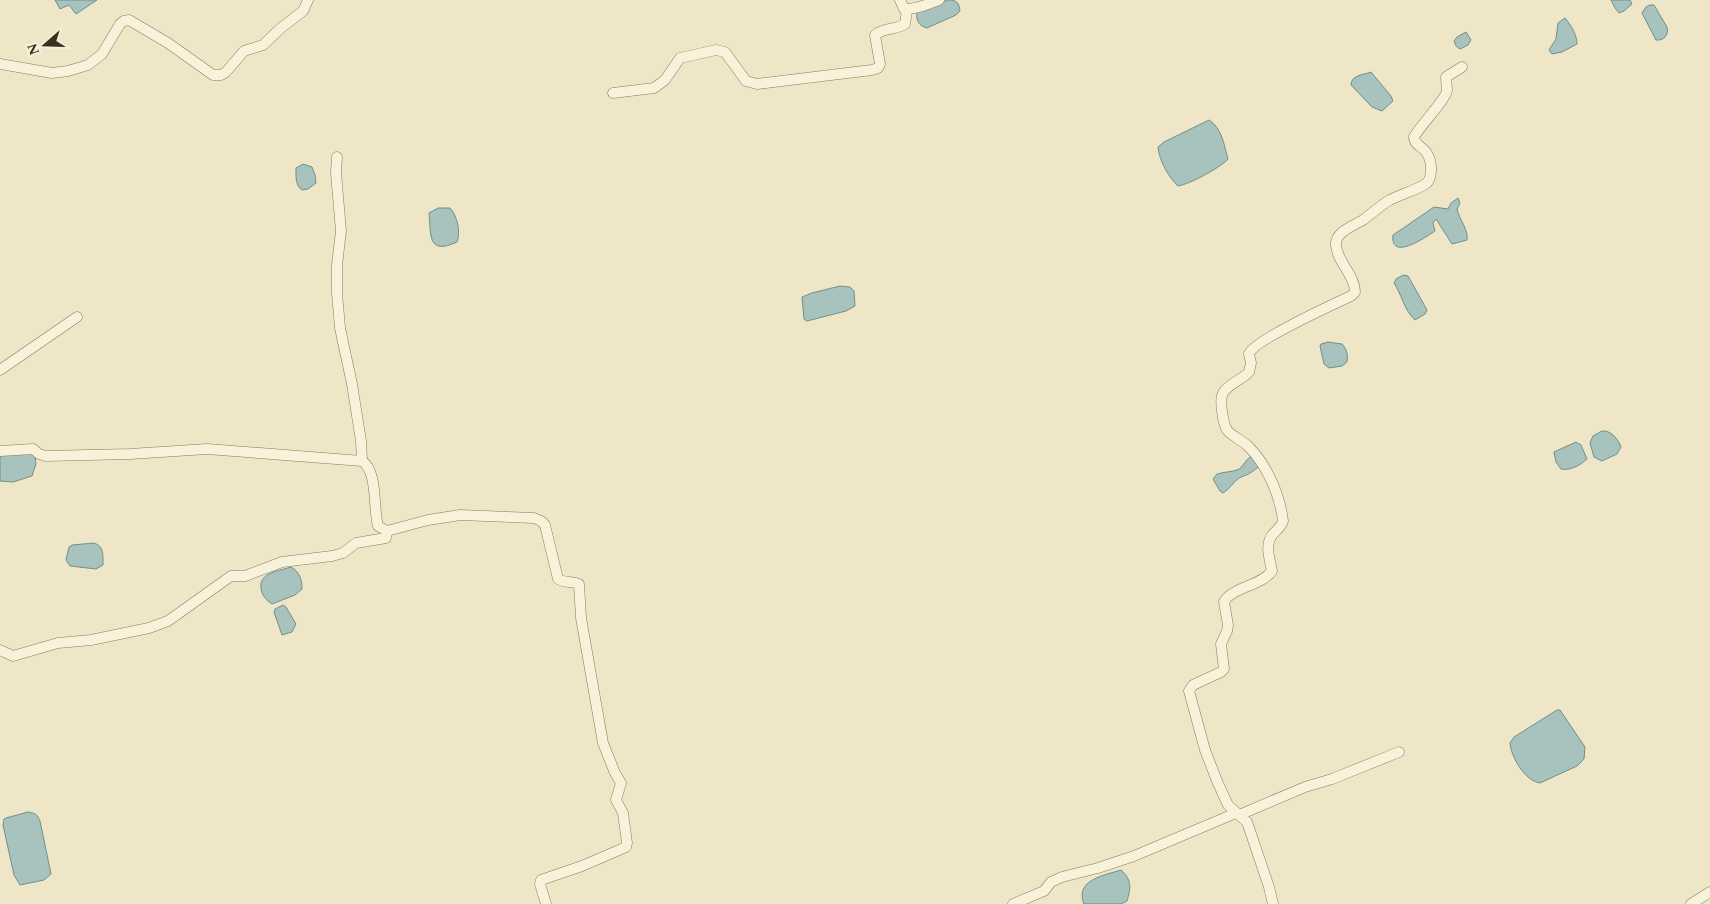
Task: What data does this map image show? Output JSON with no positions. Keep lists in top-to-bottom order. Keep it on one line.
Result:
{"north":"left"}
